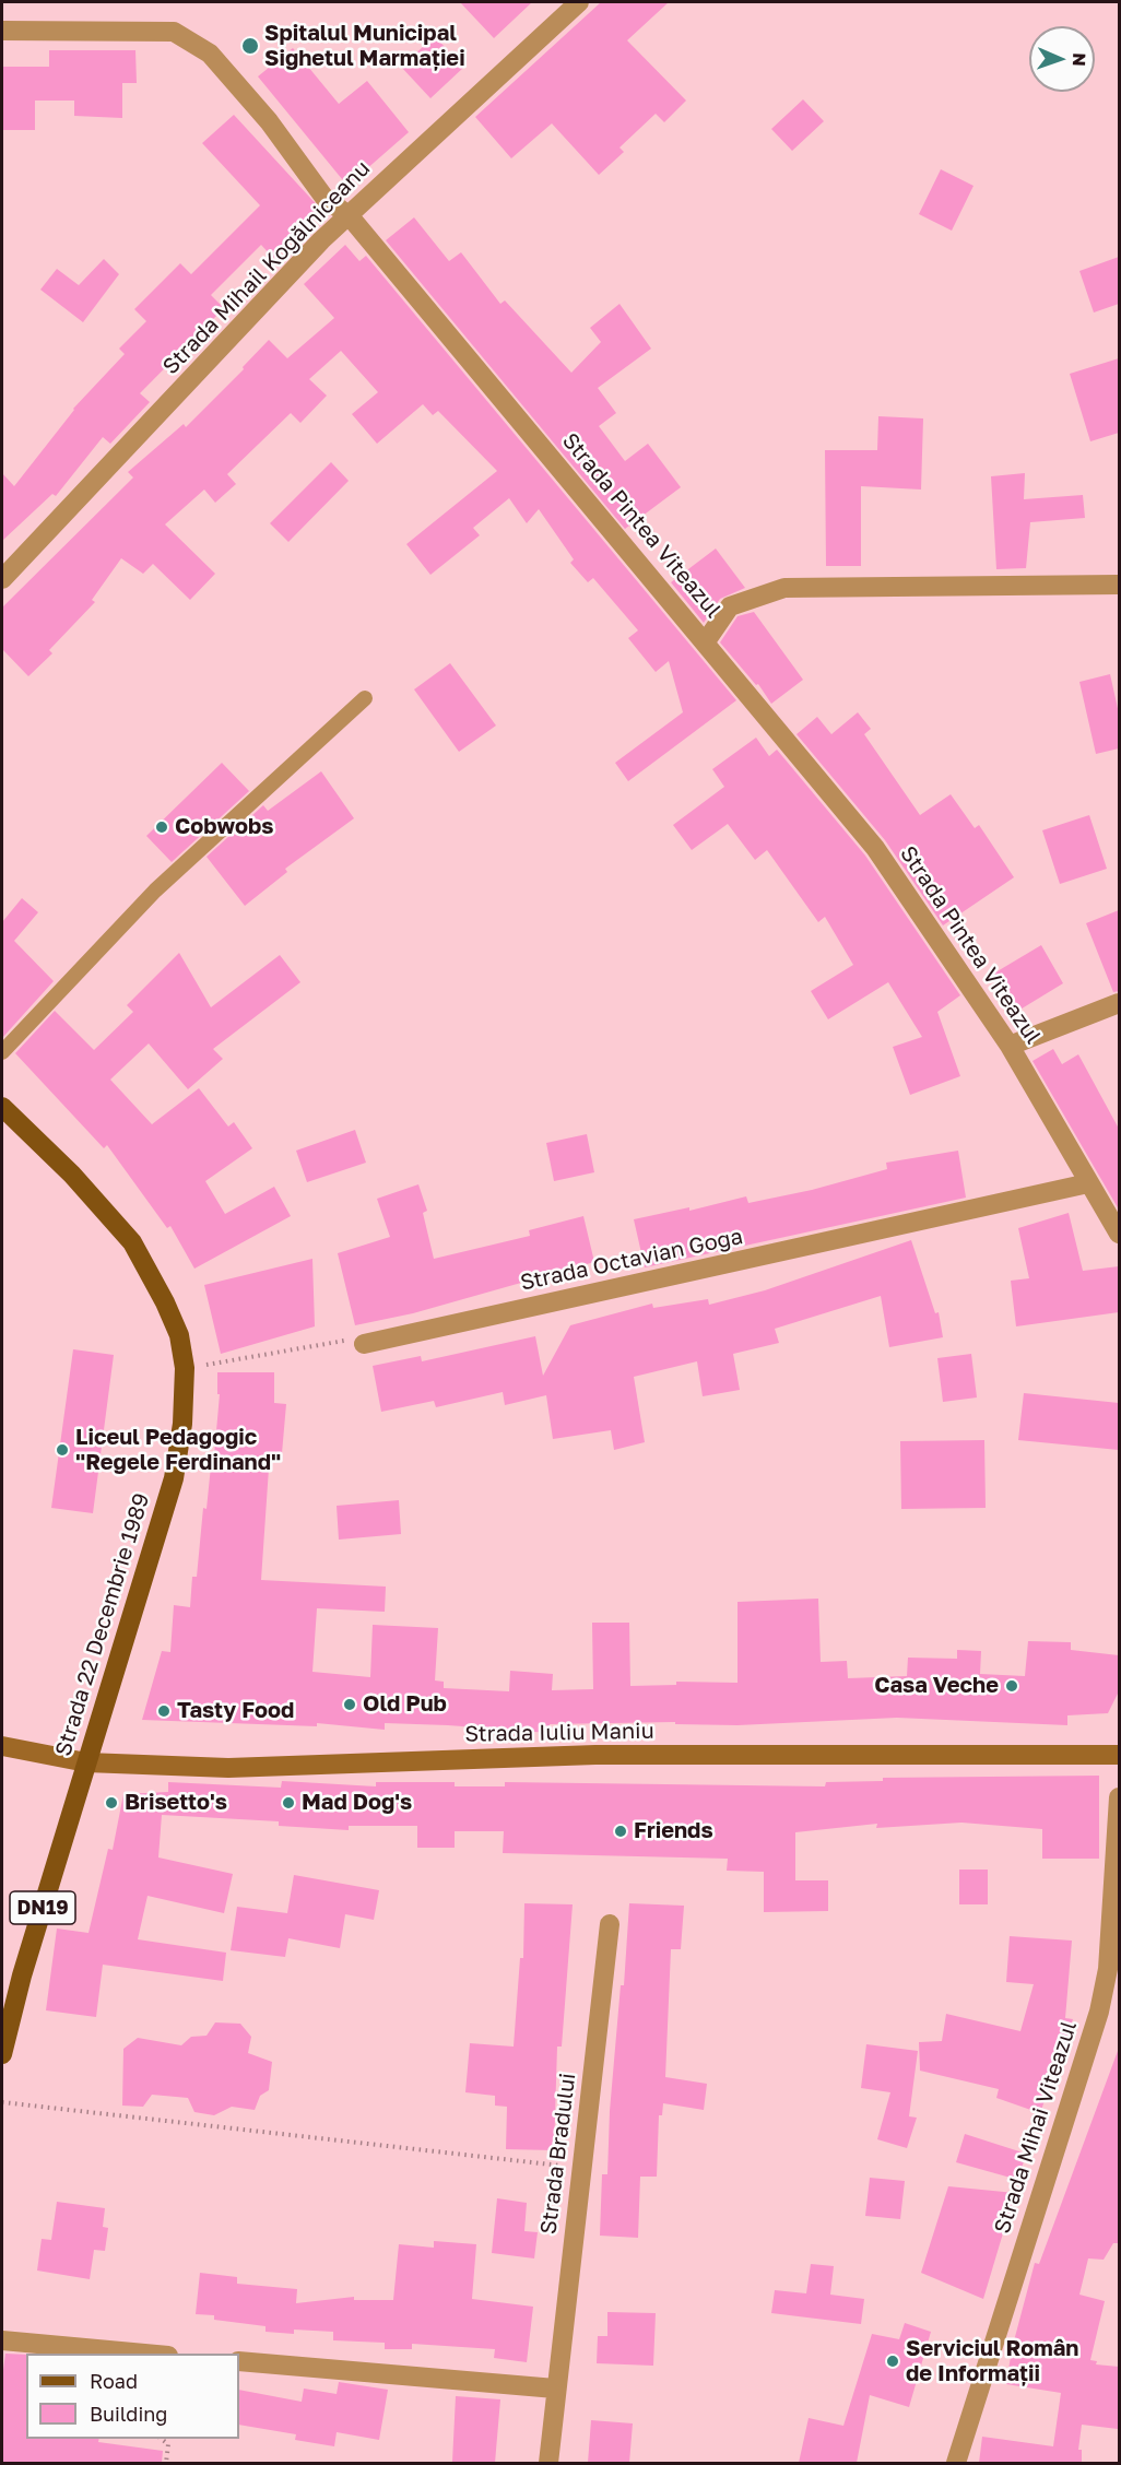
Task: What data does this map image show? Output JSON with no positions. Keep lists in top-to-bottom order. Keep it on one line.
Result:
{"streets":{"main road":["Strada 22 Decembrie 1989","Strada Iuliu Maniu","DN19"],"street":["Strada Mihail Kogălniceanu","Strada Pintea Viteazul","Strada Octavian Goga","Strada Mihai Viteazul","Strada Bradului"]},"crossings":[["Strada Mihail Kogălniceanu","Strada Pintea Viteazul"],["Strada Pintea Viteazul","Strada Octavian Goga"],["Strada 22 Decembrie 1989","Strada Iuliu Maniu"]],"places":["Spitalul Municipal Sighetul Marmației","Cobwobs","Liceul Pedagogic \"Regele Ferdinand\"","Casa Veche","Old Pub","Tasty Food","Brisetto's","Mad Dog's","Friends","Serviciul Român de Informații"],"legend":["Road","Building"],"north":"right"}
